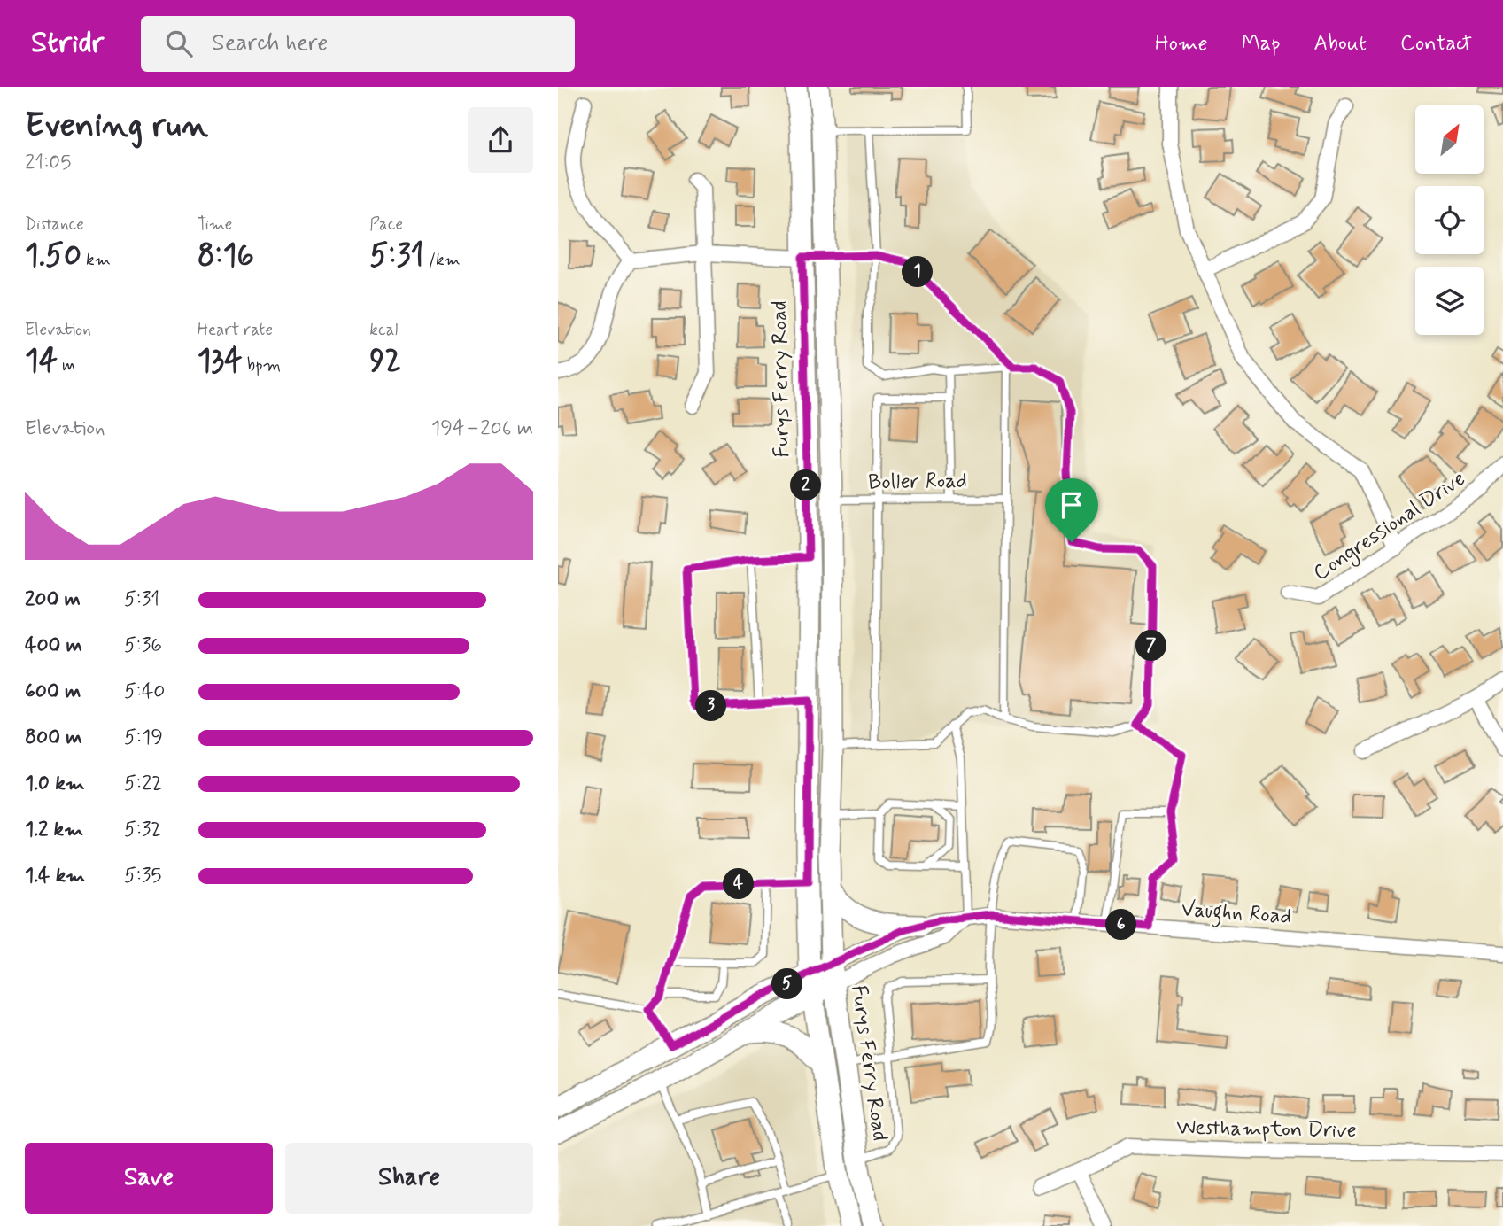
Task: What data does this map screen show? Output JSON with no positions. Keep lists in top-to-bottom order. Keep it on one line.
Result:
{"streets":{"main road":["Furys Ferry Road"],"street":["Congressional Drive","Vaughn Road","Westhampton Drive"],"lane":["Boller Road"]},"crossings":[["Furys Ferry Road","Boller Road"],["Furys Ferry Road","Vaughn Road"]],"north":"top right","page":{"header":"Stridr","search":"Search here","nav":["Home","Map","About","Contact"],"heading":["Evening run","21:05"],"stats":[["Distance","1.50 km"],["Time","8:16"],["Pace","5:31 /km"],["Elevation","14 m"],["Heart rate","134 bpm"],["kcal","92"]],"pins":["1","2","7","3","4","6","5"],"chart":["Elevation","194–206 m"],"list":[{"name":"200 m","note":"5:31"},{"name":"400 m","note":"5:36"},{"name":"600 m","note":"5:40"},{"name":"800 m","note":"5:19"},{"name":"1.0 km","note":"5:22"},{"name":"1.2 km","note":"5:32"},{"name":"1.4 km","note":"5:35"}],"buttons":["Save","Share"]}}
